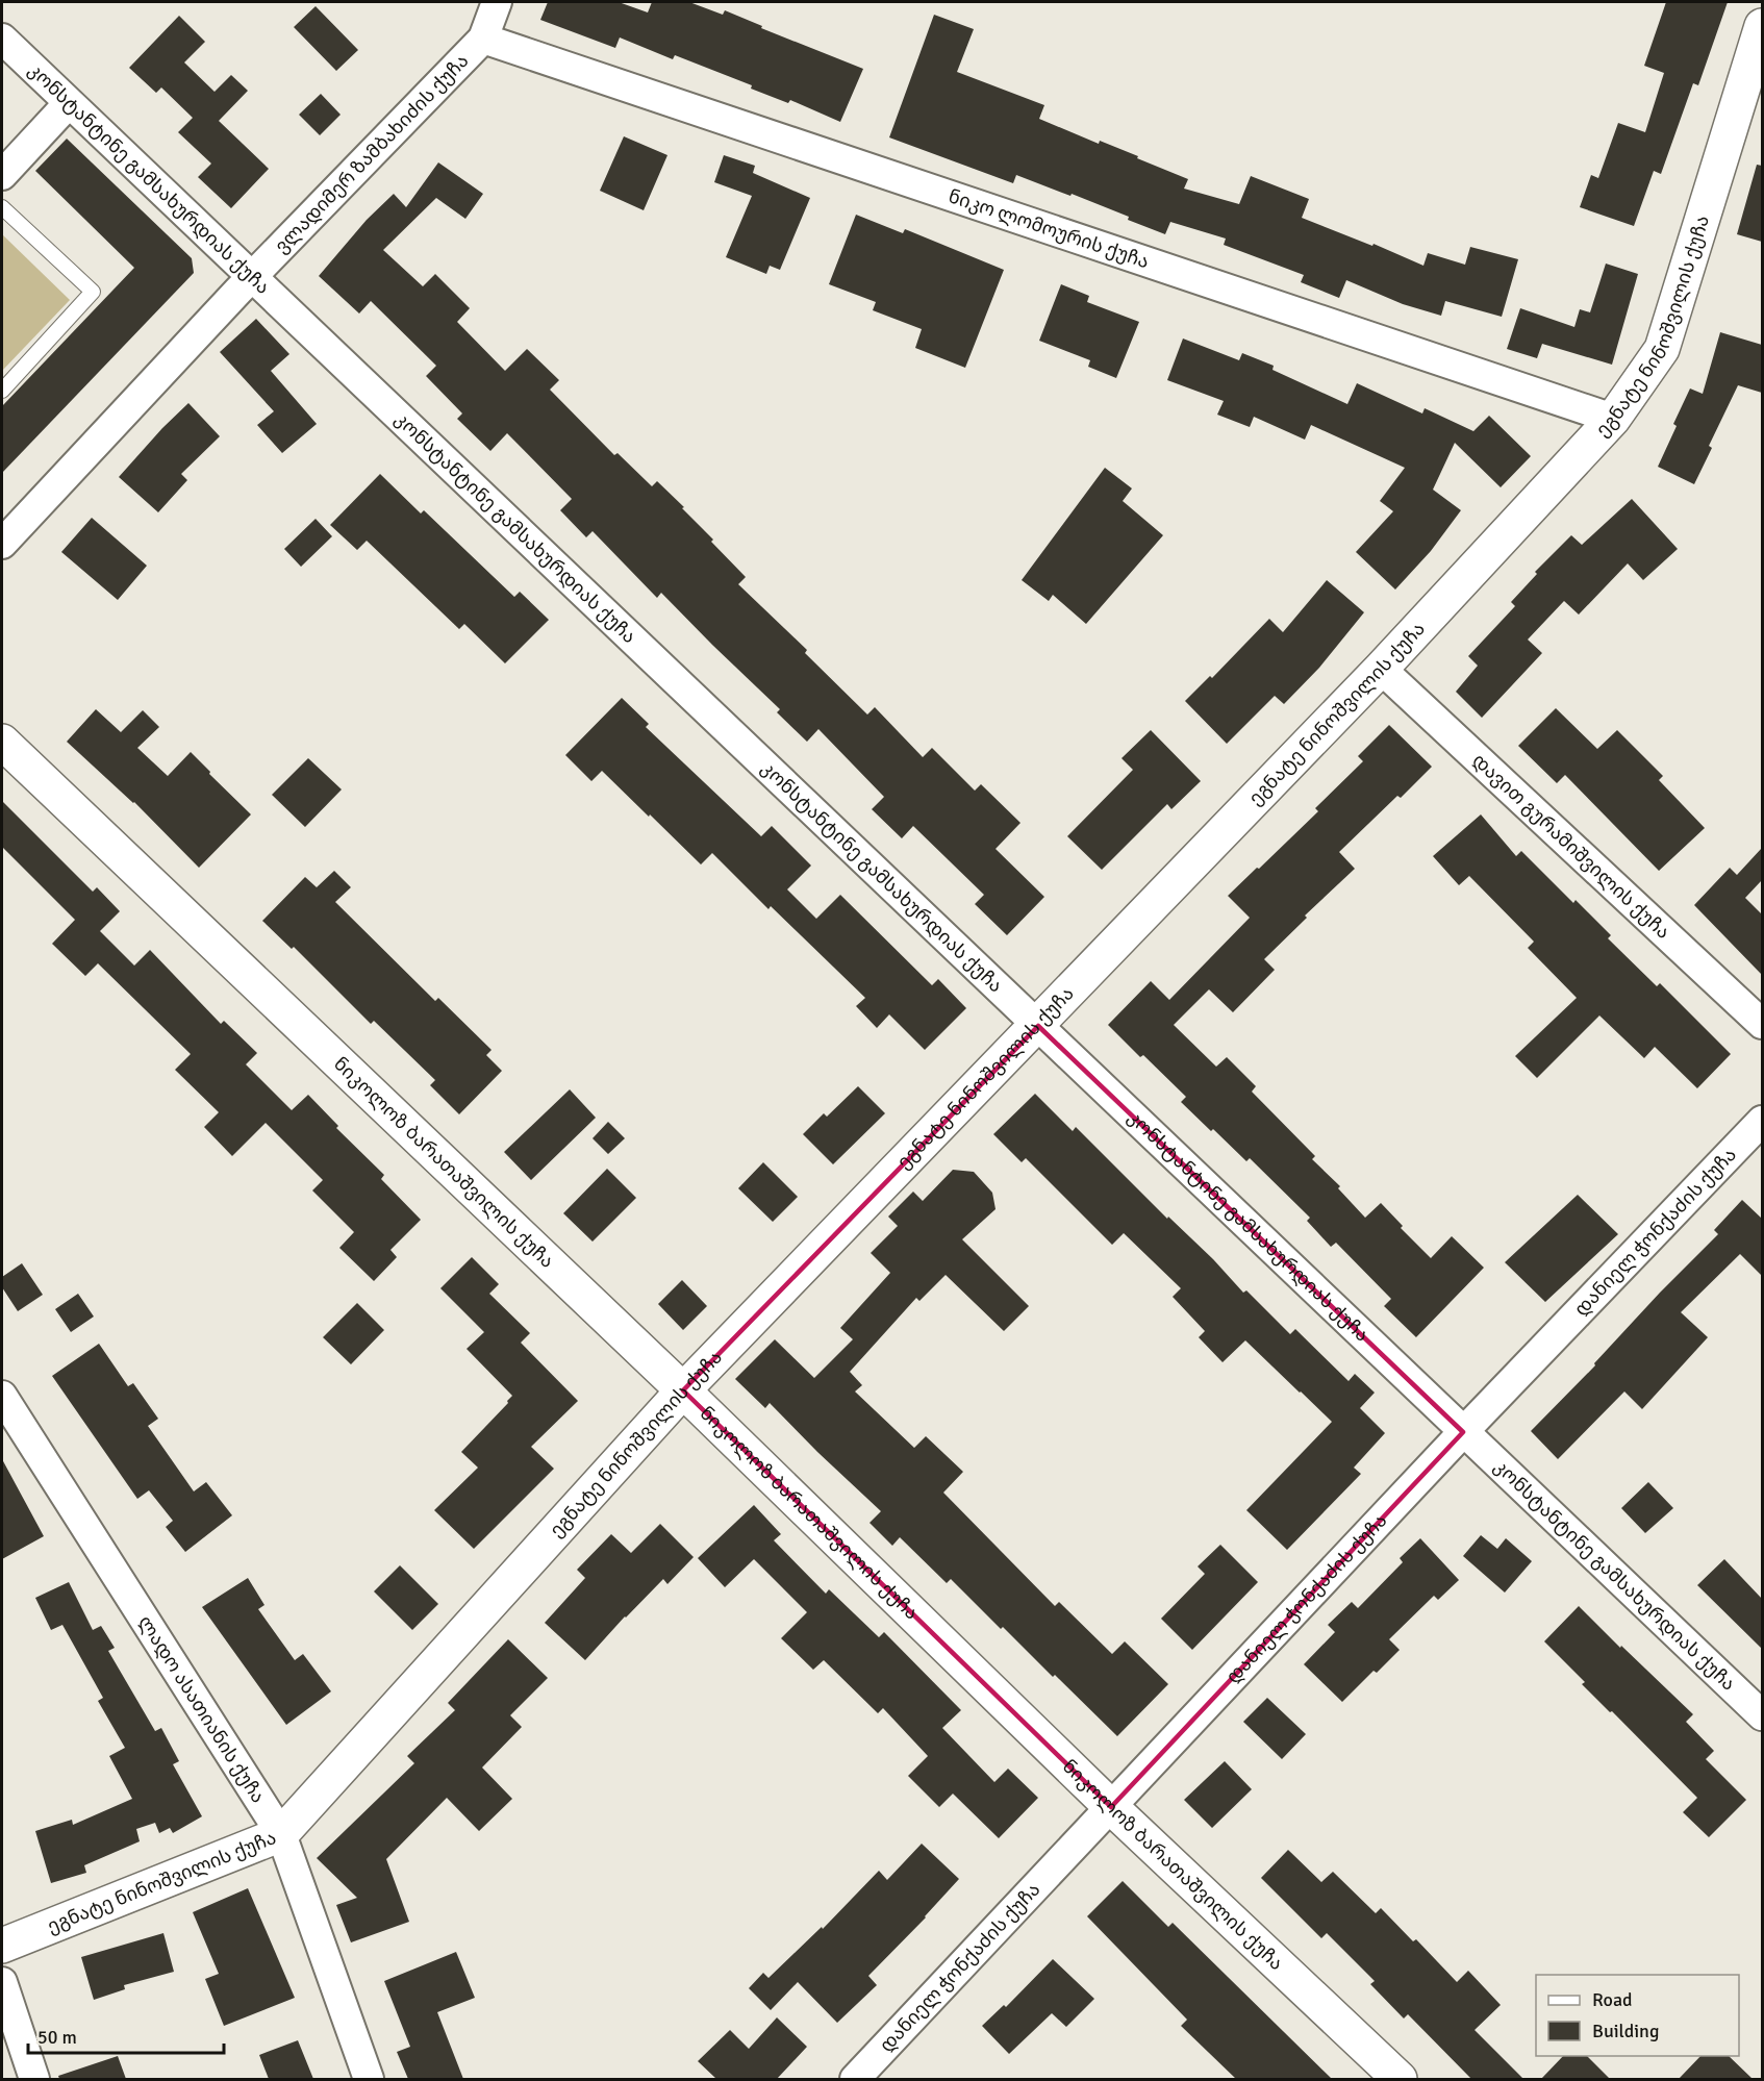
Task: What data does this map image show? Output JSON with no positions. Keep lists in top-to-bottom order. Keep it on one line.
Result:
{"streets":{"street":["ვლადიმერ ზამბახიძის ქუჩა","კონსტანტინე გამსახურდიას ქუჩა","ნიკო ლომოურის ქუჩა","ეგნატე ნინოშვილის ქუჩა","დავით გურამიშვილის ქუჩა","ნიკოლოზ ბარათაშვილის ქუჩა","დანიელ ჭონქაძის ქუჩა","ლადო ასათიანის ქუჩა"]},"crossings":[["ვლადიმერ ზამბახიძის ქუჩა","კონსტანტინე გამსახურდიას ქუჩა"],["ვლადიმერ ზამბახიძის ქუჩა","ნიკო ლომოურის ქუჩა"],["კონსტანტინე გამსახურდიას ქუჩა","ეგნატე ნინოშვილის ქუჩა"],["კონსტანტინე გამსახურდიას ქუჩა","დანიელ ჭონქაძის ქუჩა"],["ნიკო ლომოურის ქუჩა","ეგნატე ნინოშვილის ქუჩა"],["ეგნატე ნინოშვილის ქუჩა","დავით გურამიშვილის ქუჩა"],["ეგნატე ნინოშვილის ქუჩა","ნიკოლოზ ბარათაშვილის ქუჩა"],["ეგნატე ნინოშვილის ქუჩა","ლადო ასათიანის ქუჩა"],["ნიკოლოზ ბარათაშვილის ქუჩა","დანიელ ჭონქაძის ქუჩა"]],"legend":["Road","Building"],"scale_bar":"50 m"}
